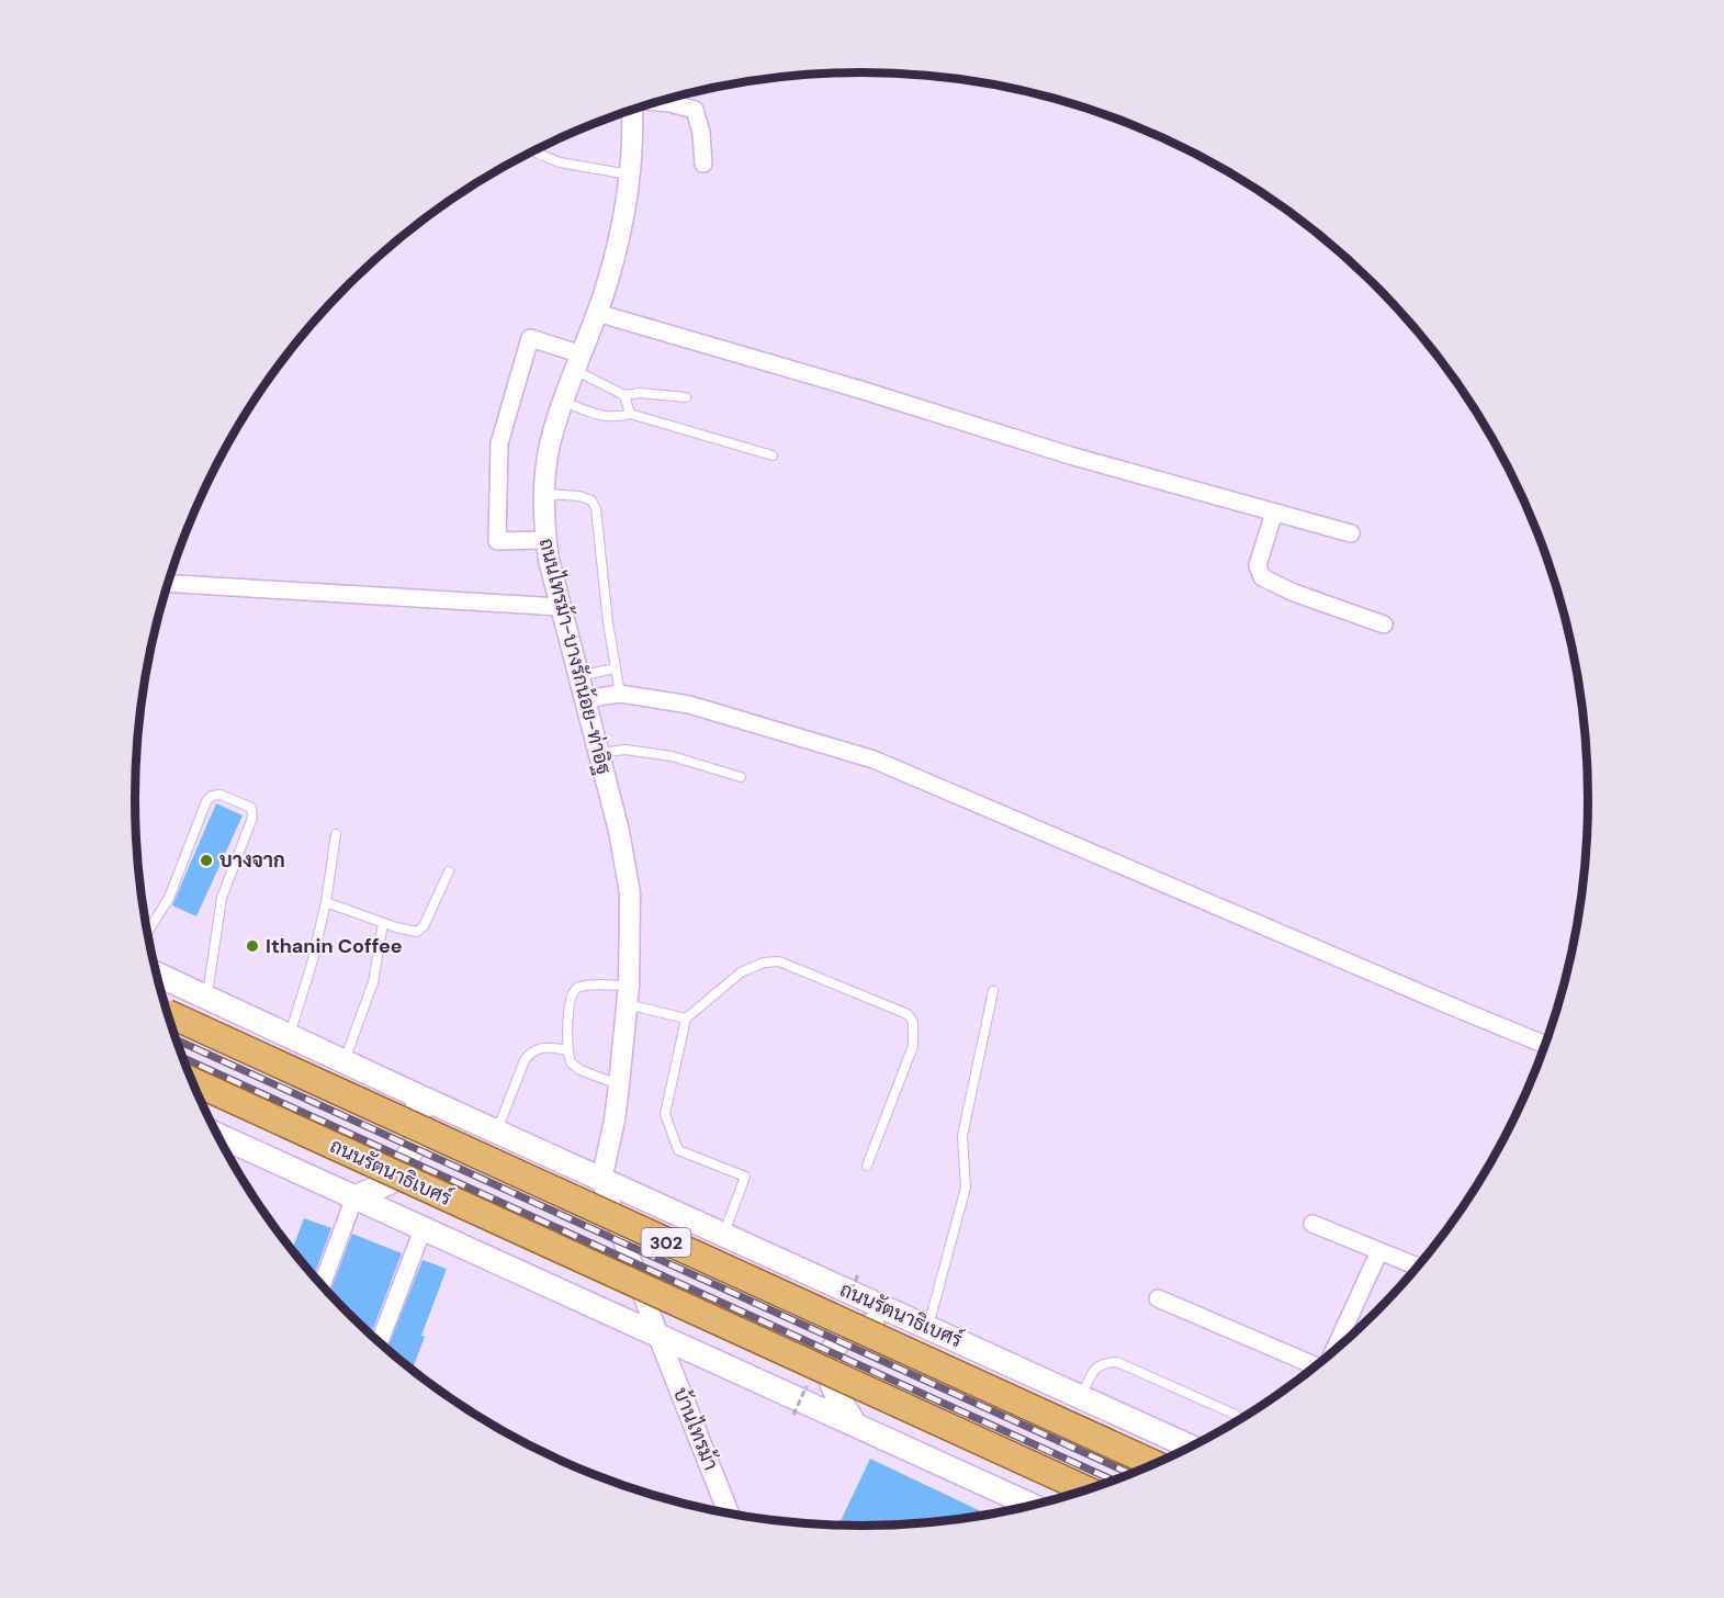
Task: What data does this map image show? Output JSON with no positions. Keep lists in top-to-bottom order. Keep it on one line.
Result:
{"streets":{"main road":["ถนนรัตนาธิเบศร์","302"],"street":["ถนนไทรม้า-บางรักน้อย-ท่าอิฐ","บ้านไทรม้า"]},"crossings":[["ถนนไทรม้า-บางรักน้อย-ท่าอิฐ","ถนนรัตนาธิเบศร์"],["ถนนไทรม้า-บางรักน้อย-ท่าอิฐ","302"],["ถนนรัตนาธิเบศร์","302"],["ถนนรัตนาธิเบศร์","บ้านไทรม้า"],["302","บ้านไทรม้า"]],"places":["บางจาก","Ithanin Coffee"]}
